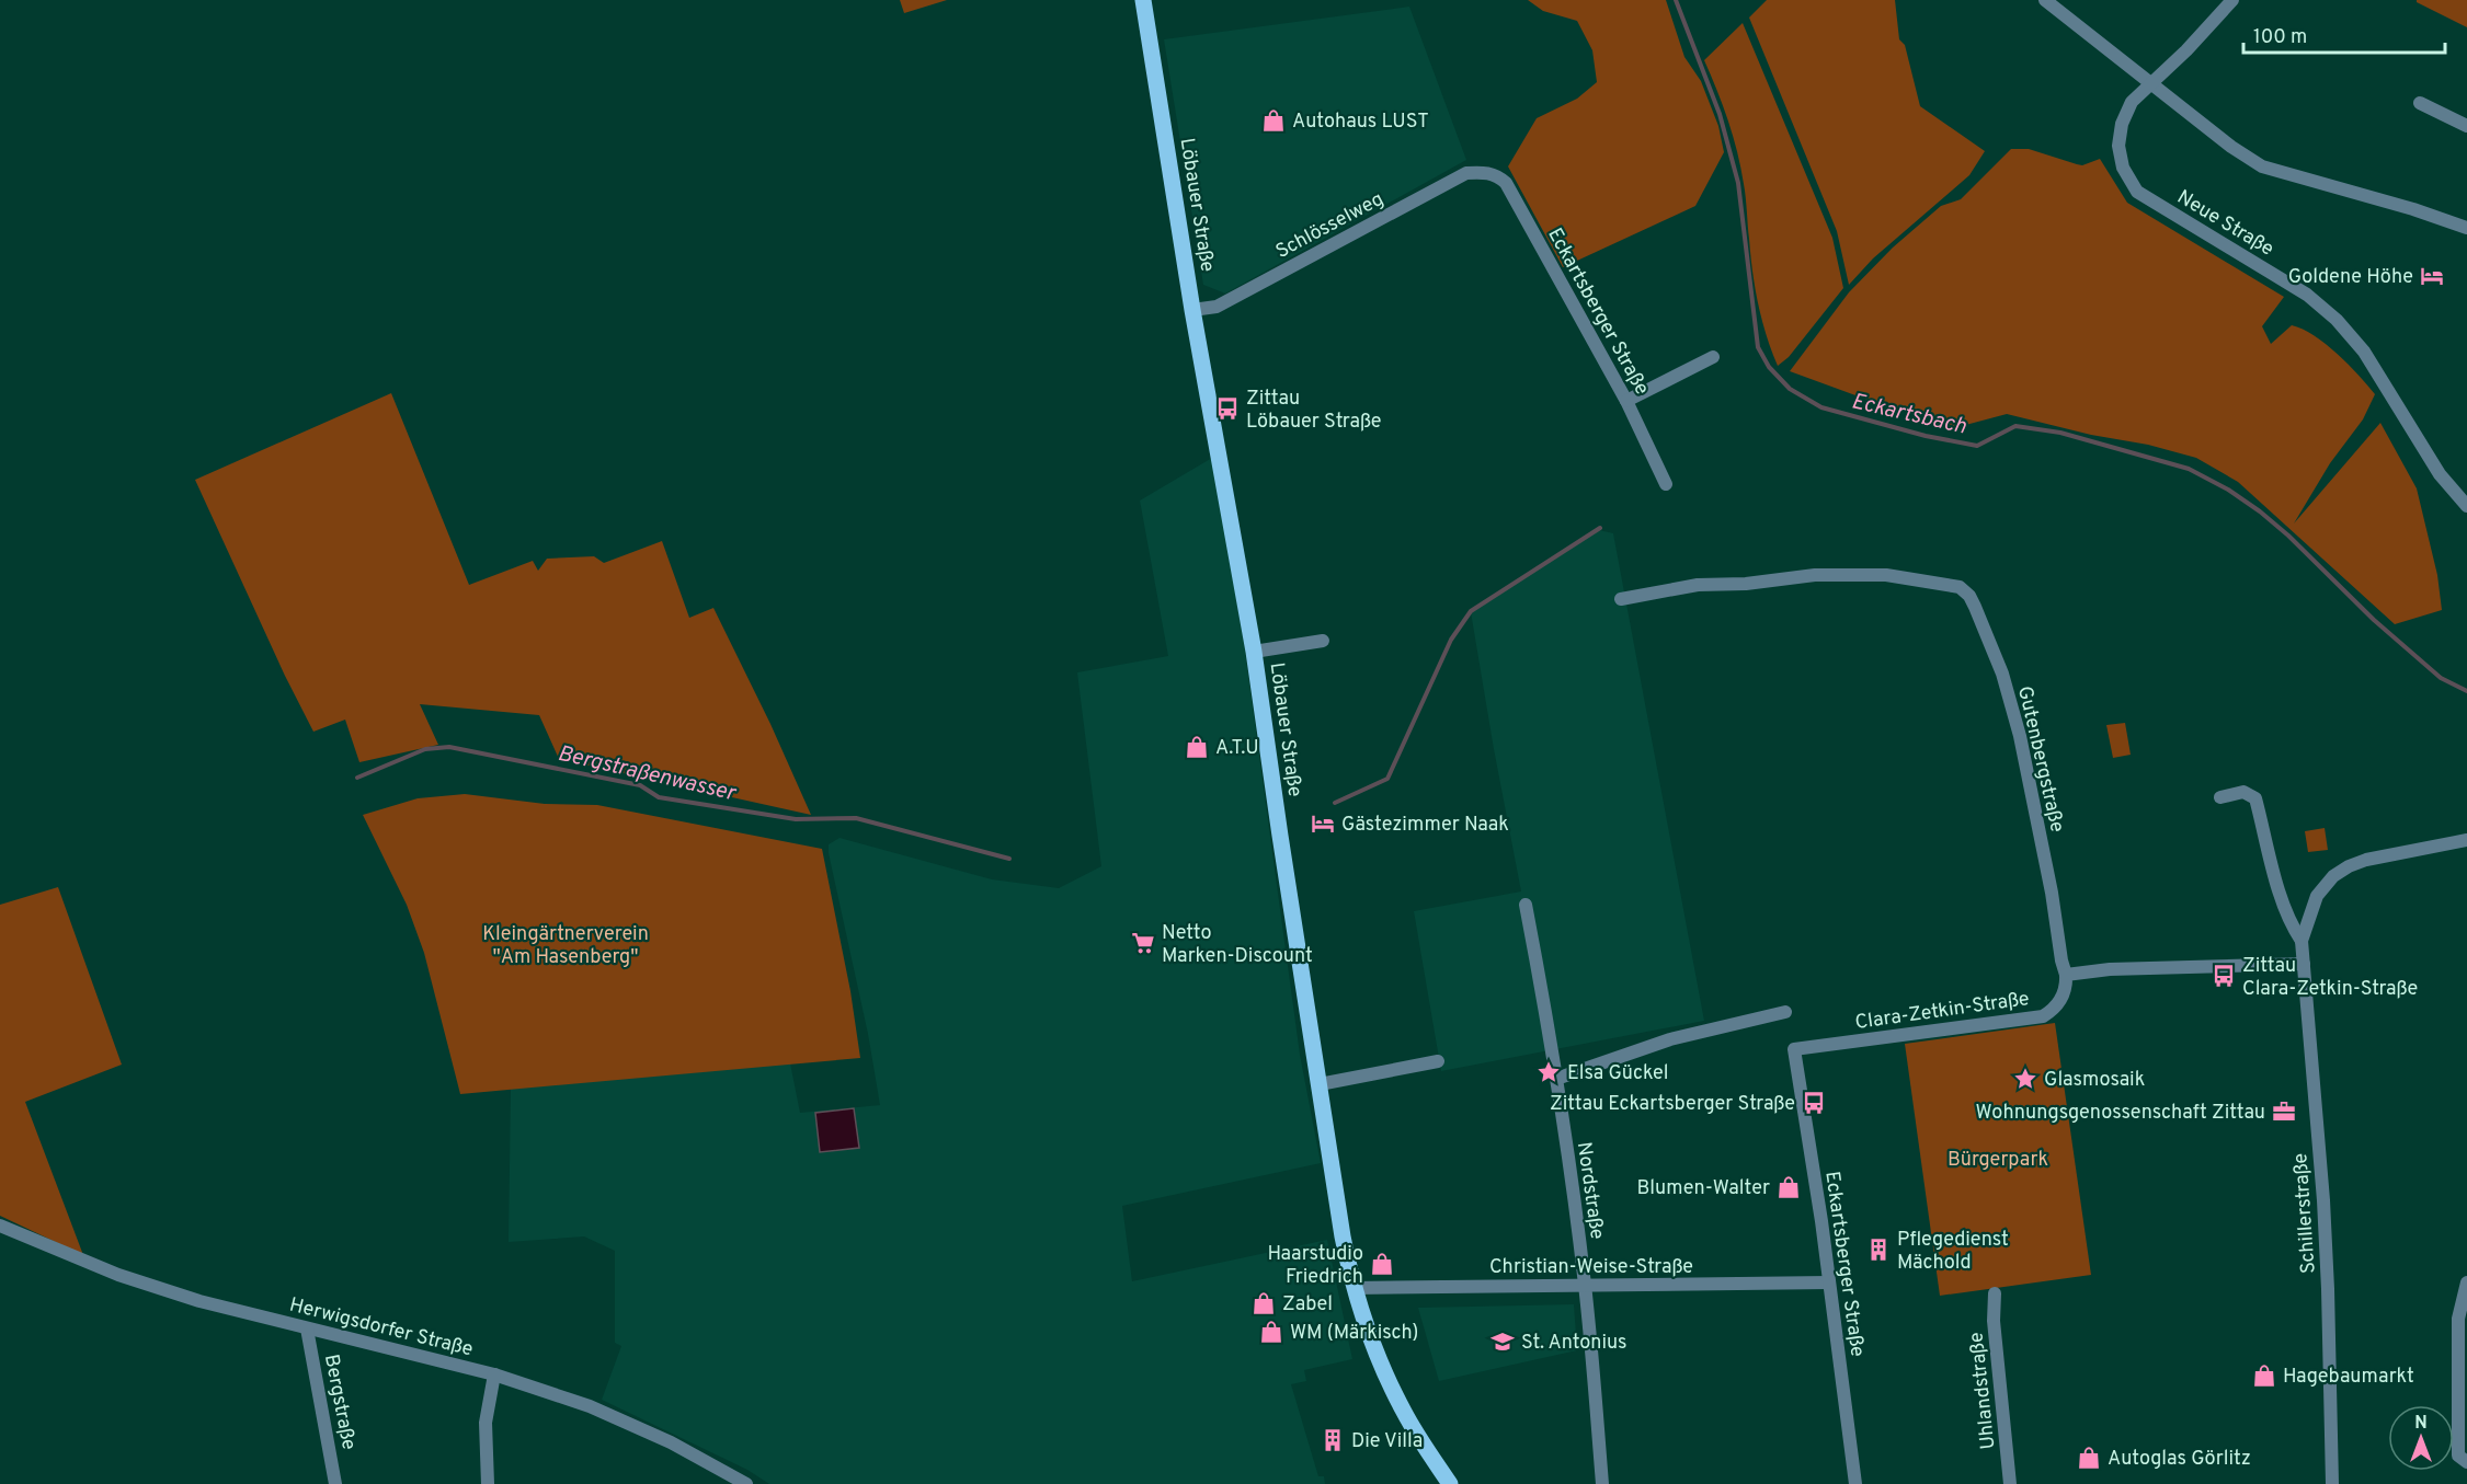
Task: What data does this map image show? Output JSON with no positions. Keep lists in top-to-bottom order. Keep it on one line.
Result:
{"streets":{"main road":["Löbauer Straße"],"street":["Neue Straße","Schlösselweg","Eckartsberger Straße","Gutenbergstraße","Clara-Zetkin-Straße","Nordstraße","Schillerstraße","Christian-Weise-Straße","Herwigsdorfer Straße","Uhlandstraße","Bergstraße"]},"crossings":[["Löbauer Straße","Schlösselweg"],["Löbauer Straße","Christian-Weise-Straße"],["Schlösselweg","Eckartsberger Straße"],["Eckartsberger Straße","Clara-Zetkin-Straße"],["Eckartsberger Straße","Christian-Weise-Straße"],["Gutenbergstraße","Clara-Zetkin-Straße"],["Nordstraße","Christian-Weise-Straße"],["Herwigsdorfer Straße","Bergstraße"]],"water":["Eckartsbach","Bergstraßenwasser"],"parks":["Kleingärtnerverein \"Am Hasenberg\"","Bürgerpark"],"places":{"shop":["Autohaus LUST","A.T.U","Blumen-Walter","Haarstudio Friedrich","Zabel","WM (Märkisch)","Hagebaumarkt","Autoglas Görlitz"],"hotel":["Goldene Höhe","Gästezimmer Naak"],"bus stop":["Zittau Löbauer Straße","Zittau Clara-Zetkin-Straße","Zittau Eckartsberger Straße"],"supermarket":["Netto Marken-Discount"],"place":["Elsa Gückel","Glasmosaik"],"office":["Wohnungsgenossenschaft Zittau"],"building":["Pflegedienst Mächold","Die Villa"],"school or university":["St. Antonius"]},"scale_bar":"100 m","north":"top"}
